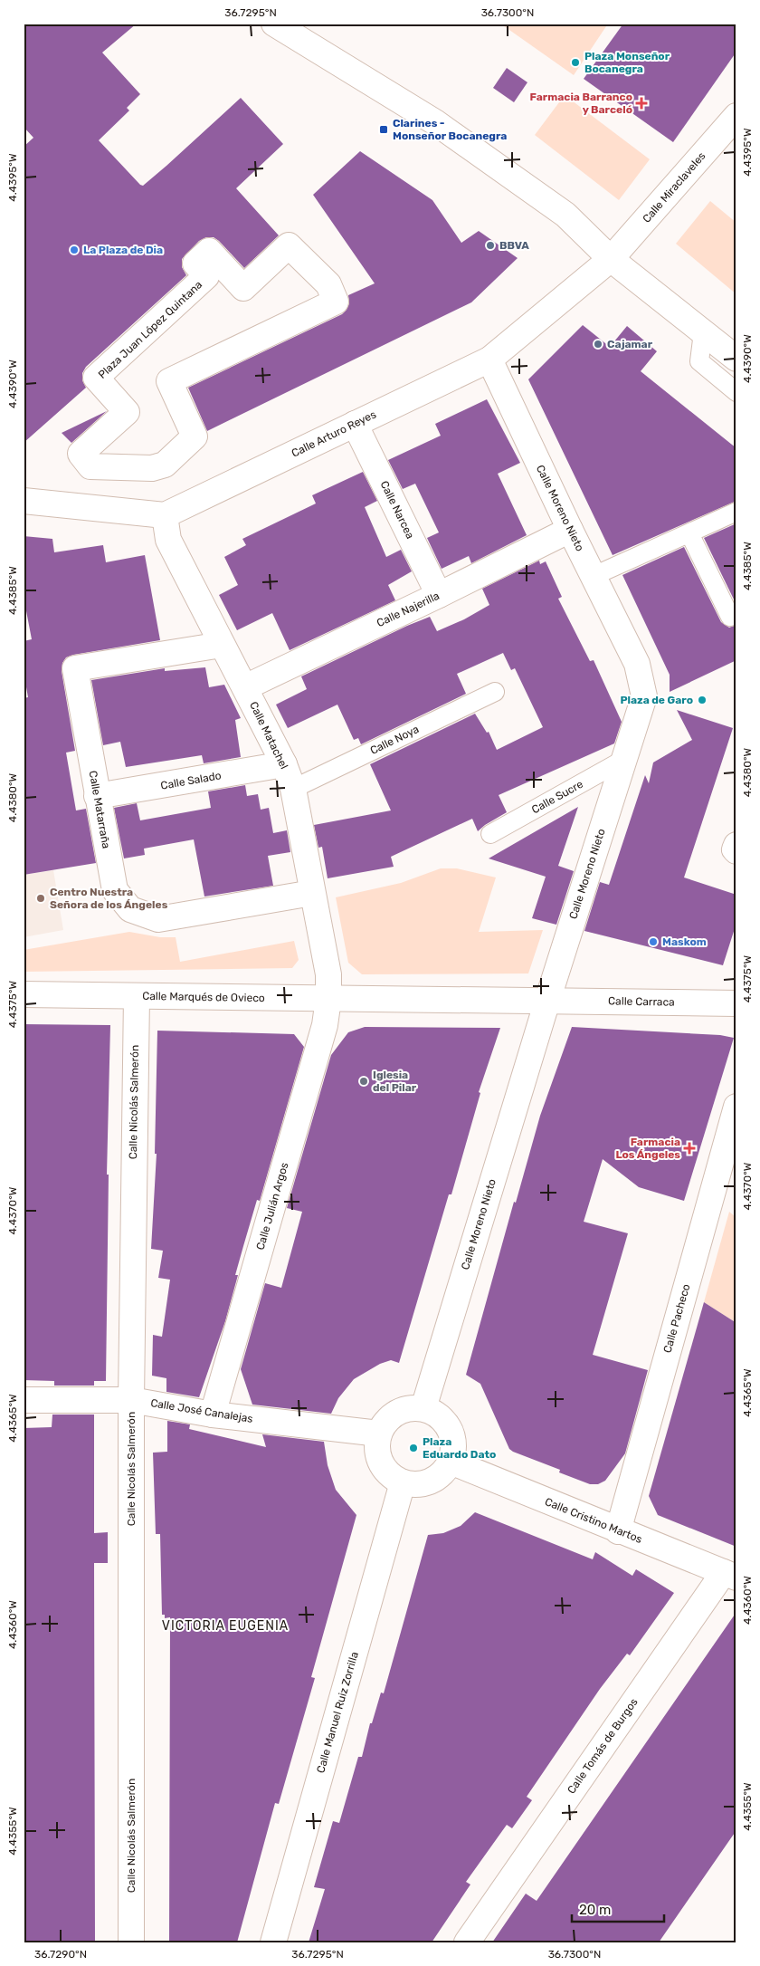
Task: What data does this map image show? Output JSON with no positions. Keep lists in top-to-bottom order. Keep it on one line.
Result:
{"streets":{"street":["Calle Miraclaveles","Plaza Juan López Quintana","Calle Arturo Reyes","Calle Moreno Nieto","Calle Narcea","Calle Najerilla","Calle Matachel","Calle Salado","Calle Matarraña","Calle Marqués de Ovieco","Calle Carraca","Calle Nicolás Salmerón","Calle Julián Argos","Calle Pacheco","Calle José Canalejas","Calle Cristino Martos","Calle Manuel Ruiz Zorrilla","Calle Tomás de Burgos"],"lane":["Calle Noya","Calle Sucre"]},"crossings":[["Calle Miraclaveles","Calle Arturo Reyes"],["Calle Arturo Reyes","Calle Moreno Nieto"],["Calle Arturo Reyes","Calle Narcea"],["Calle Arturo Reyes","Calle Matachel"],["Calle Moreno Nieto","Calle Najerilla"],["Calle Moreno Nieto","Calle Sucre"],["Calle Moreno Nieto","Calle Marqués de Ovieco"],["Calle Moreno Nieto","Calle Carraca"],["Calle Moreno Nieto","Calle José Canalejas"],["Calle Moreno Nieto","Calle Cristino Martos"],["Calle Moreno Nieto","Calle Manuel Ruiz Zorrilla"],["Calle Narcea","Calle Najerilla"],["Calle Najerilla","Calle Matachel"],["Calle Matachel","Calle Noya"],["Calle Matachel","Calle Salado"],["Calle Matachel","Calle Matarraña"],["Calle Matachel","Calle Marqués de Ovieco"],["Calle Matachel","Calle Julián Argos"],["Calle Salado","Calle Matarraña"],["Calle Marqués de Ovieco","Calle Carraca"],["Calle Marqués de Ovieco","Calle Nicolás Salmerón"],["Calle Marqués de Ovieco","Calle Julián Argos"],["Calle Nicolás Salmerón","Calle José Canalejas"],["Calle Julián Argos","Calle José Canalejas"],["Calle Pacheco","Calle Cristino Martos"],["Calle José Canalejas","Calle Cristino Martos"],["Calle José Canalejas","Calle Manuel Ruiz Zorrilla"],["Calle Cristino Martos","Calle Manuel Ruiz Zorrilla"],["Calle Cristino Martos","Calle Tomás de Burgos"]],"districts":["VICTORIA EUGENIA"],"places":{"other":["Plaza Monseñor Bocanegra","BBVA","La Plaza de Dia","Cajamar","Plaza de Garo","Centro Nuestra Señora de los Ángeles","Maskom","Iglesia del Pilar","Plaza Eduardo Dato"],"health":["Farmacia Barranco y Barceló","Farmacia Los Ángeles"],"transit":["Clarines - Monseñor Bocanegra"]},"scale_bar":"20 m","coordinates":["36.7295°N","36.7300°N","4.4395°W","4.4390°W","4.4385°W","4.4380°W","4.4375°W","4.4370°W","4.4365°W","4.4360°W","4.4355°W","36.7290°N"]}
